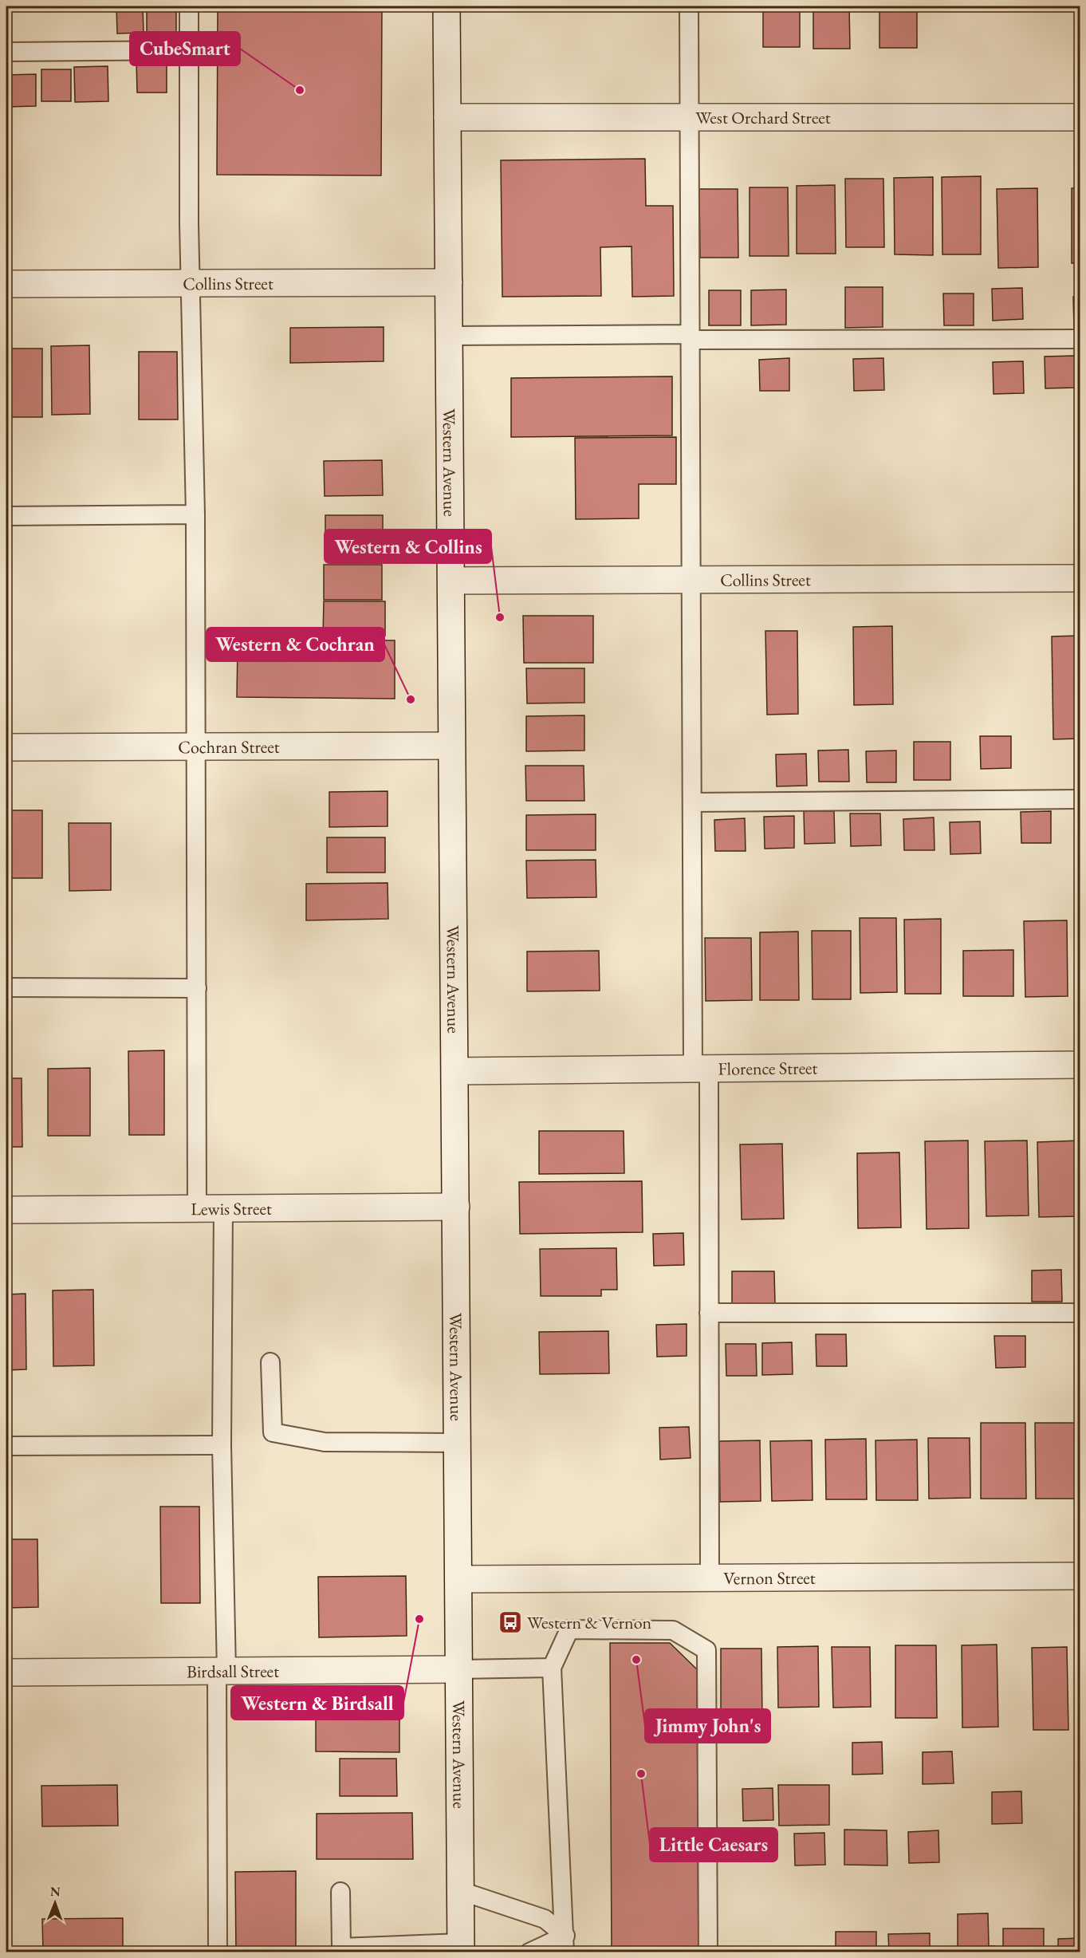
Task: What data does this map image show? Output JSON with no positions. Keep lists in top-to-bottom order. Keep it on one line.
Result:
{"streets":{"street":["West Orchard Street","Collins Street","Western Avenue","Cochran Street","Florence Street","Lewis Street","Vernon Street","Birdsall Street"]},"crossings":[["West Orchard Street","Western Avenue"],["Collins Street","Western Avenue"],["Western Avenue","Cochran Street"],["Western Avenue","Florence Street"],["Western Avenue","Lewis Street"],["Western Avenue","Vernon Street"],["Western Avenue","Birdsall Street"]],"places":{"other":["CubeSmart","Western & Collins","Western & Cochran","Western & Birdsall","Jimmy John's","Little Caesars"],"bus stop":["Western & Vernon"]},"north":"top"}
